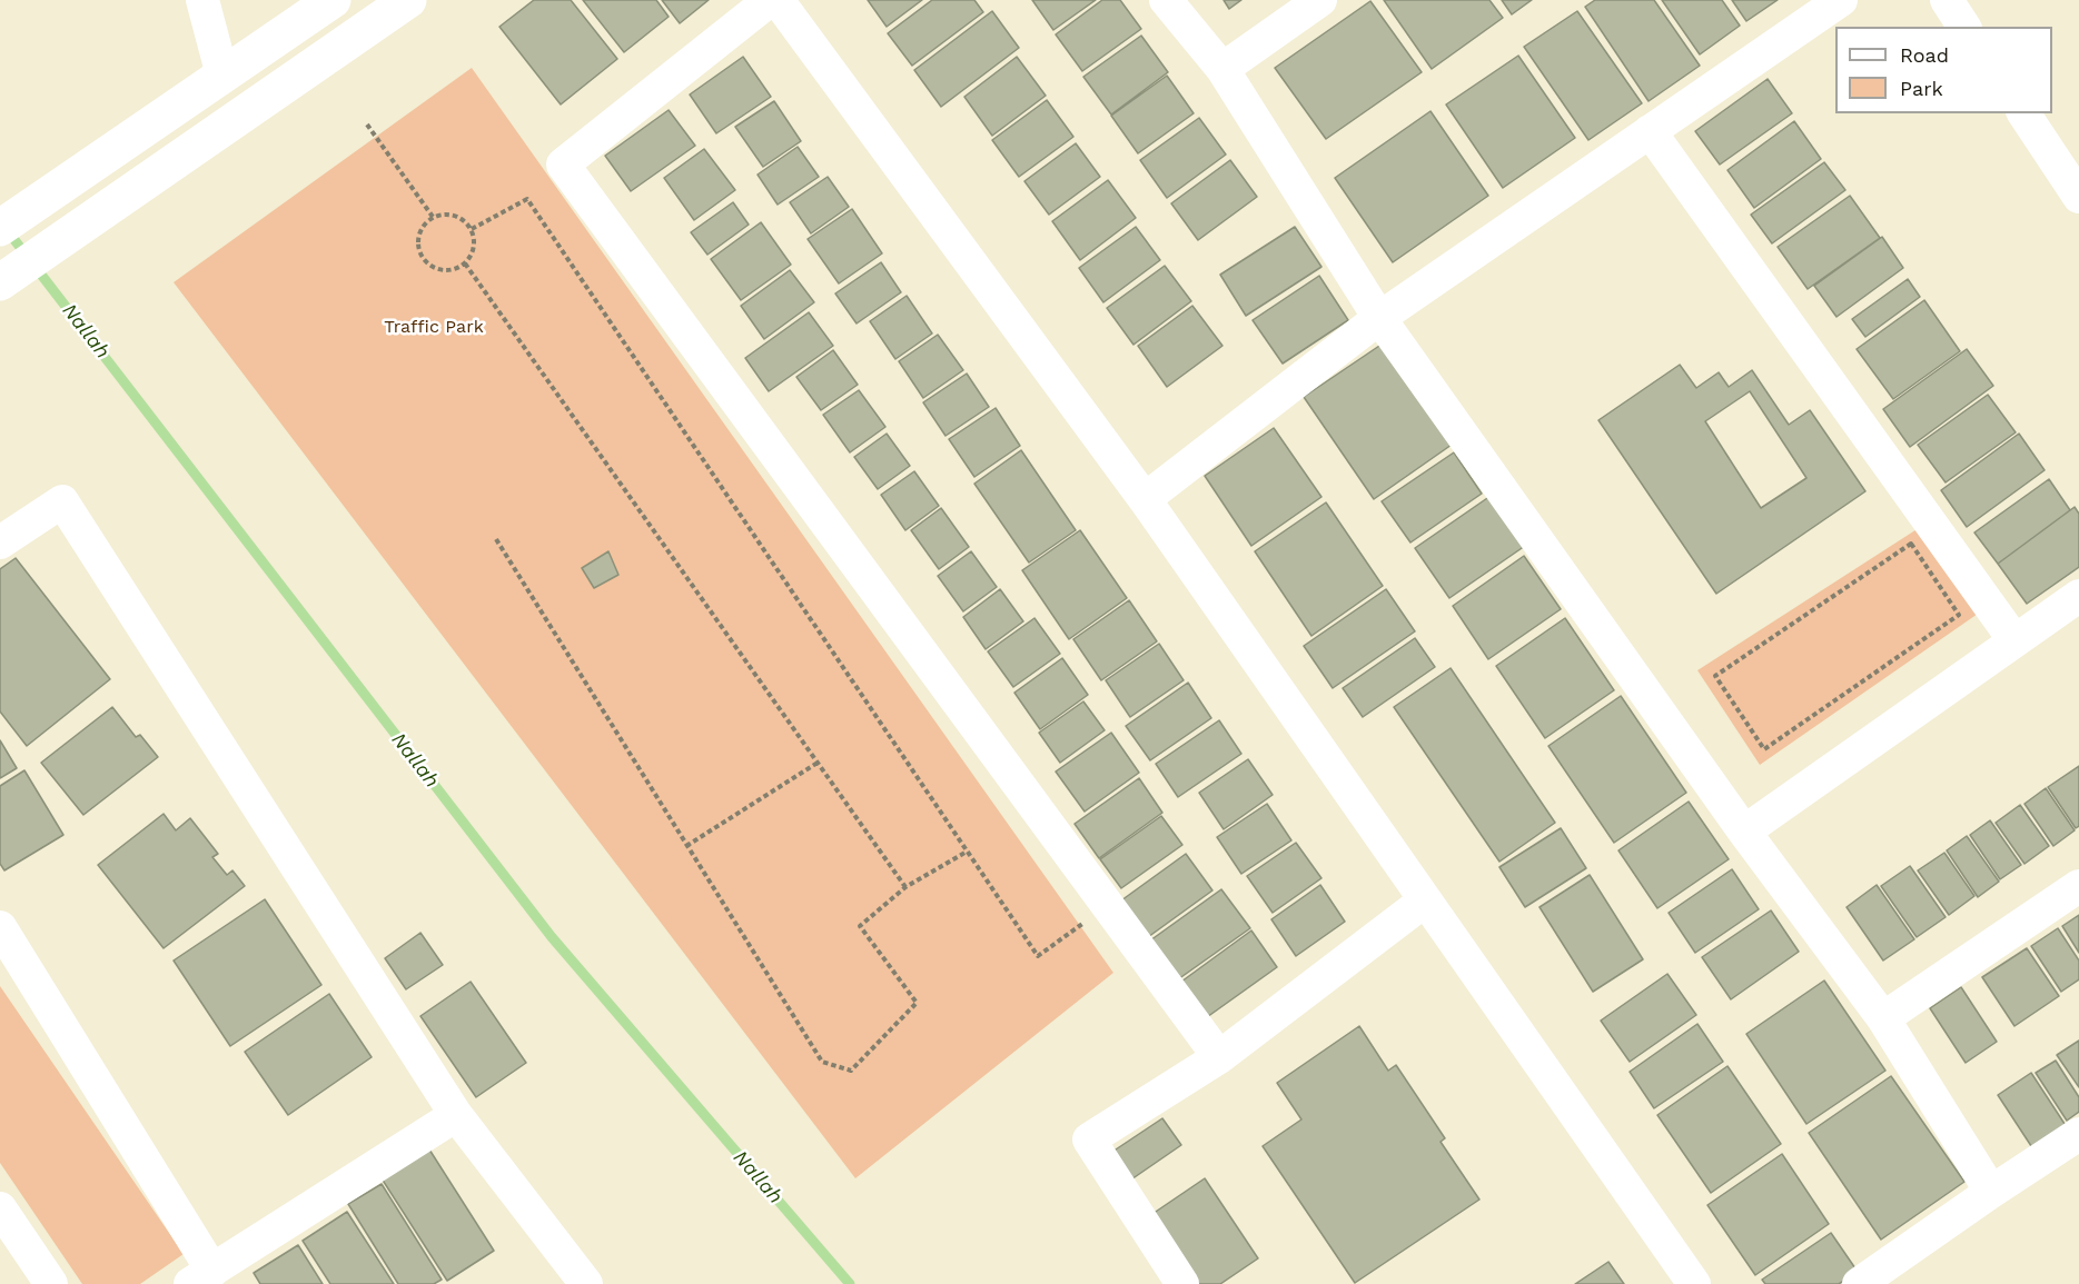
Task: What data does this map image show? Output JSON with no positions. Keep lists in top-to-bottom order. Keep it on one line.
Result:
{"water":["Nallah"],"parks":["Traffic Park"],"legend":["Road","Park"]}
